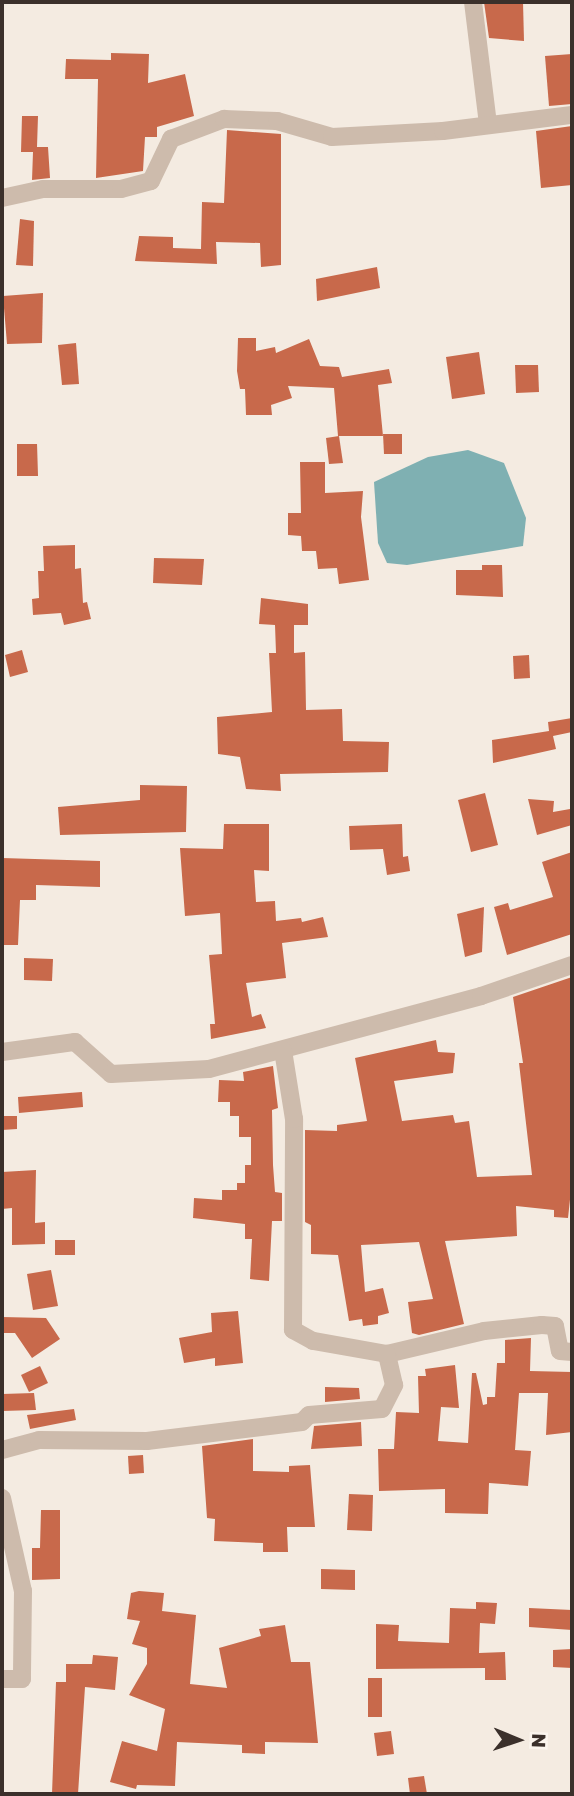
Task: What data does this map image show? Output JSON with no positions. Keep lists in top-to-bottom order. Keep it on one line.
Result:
{"north":"right"}
